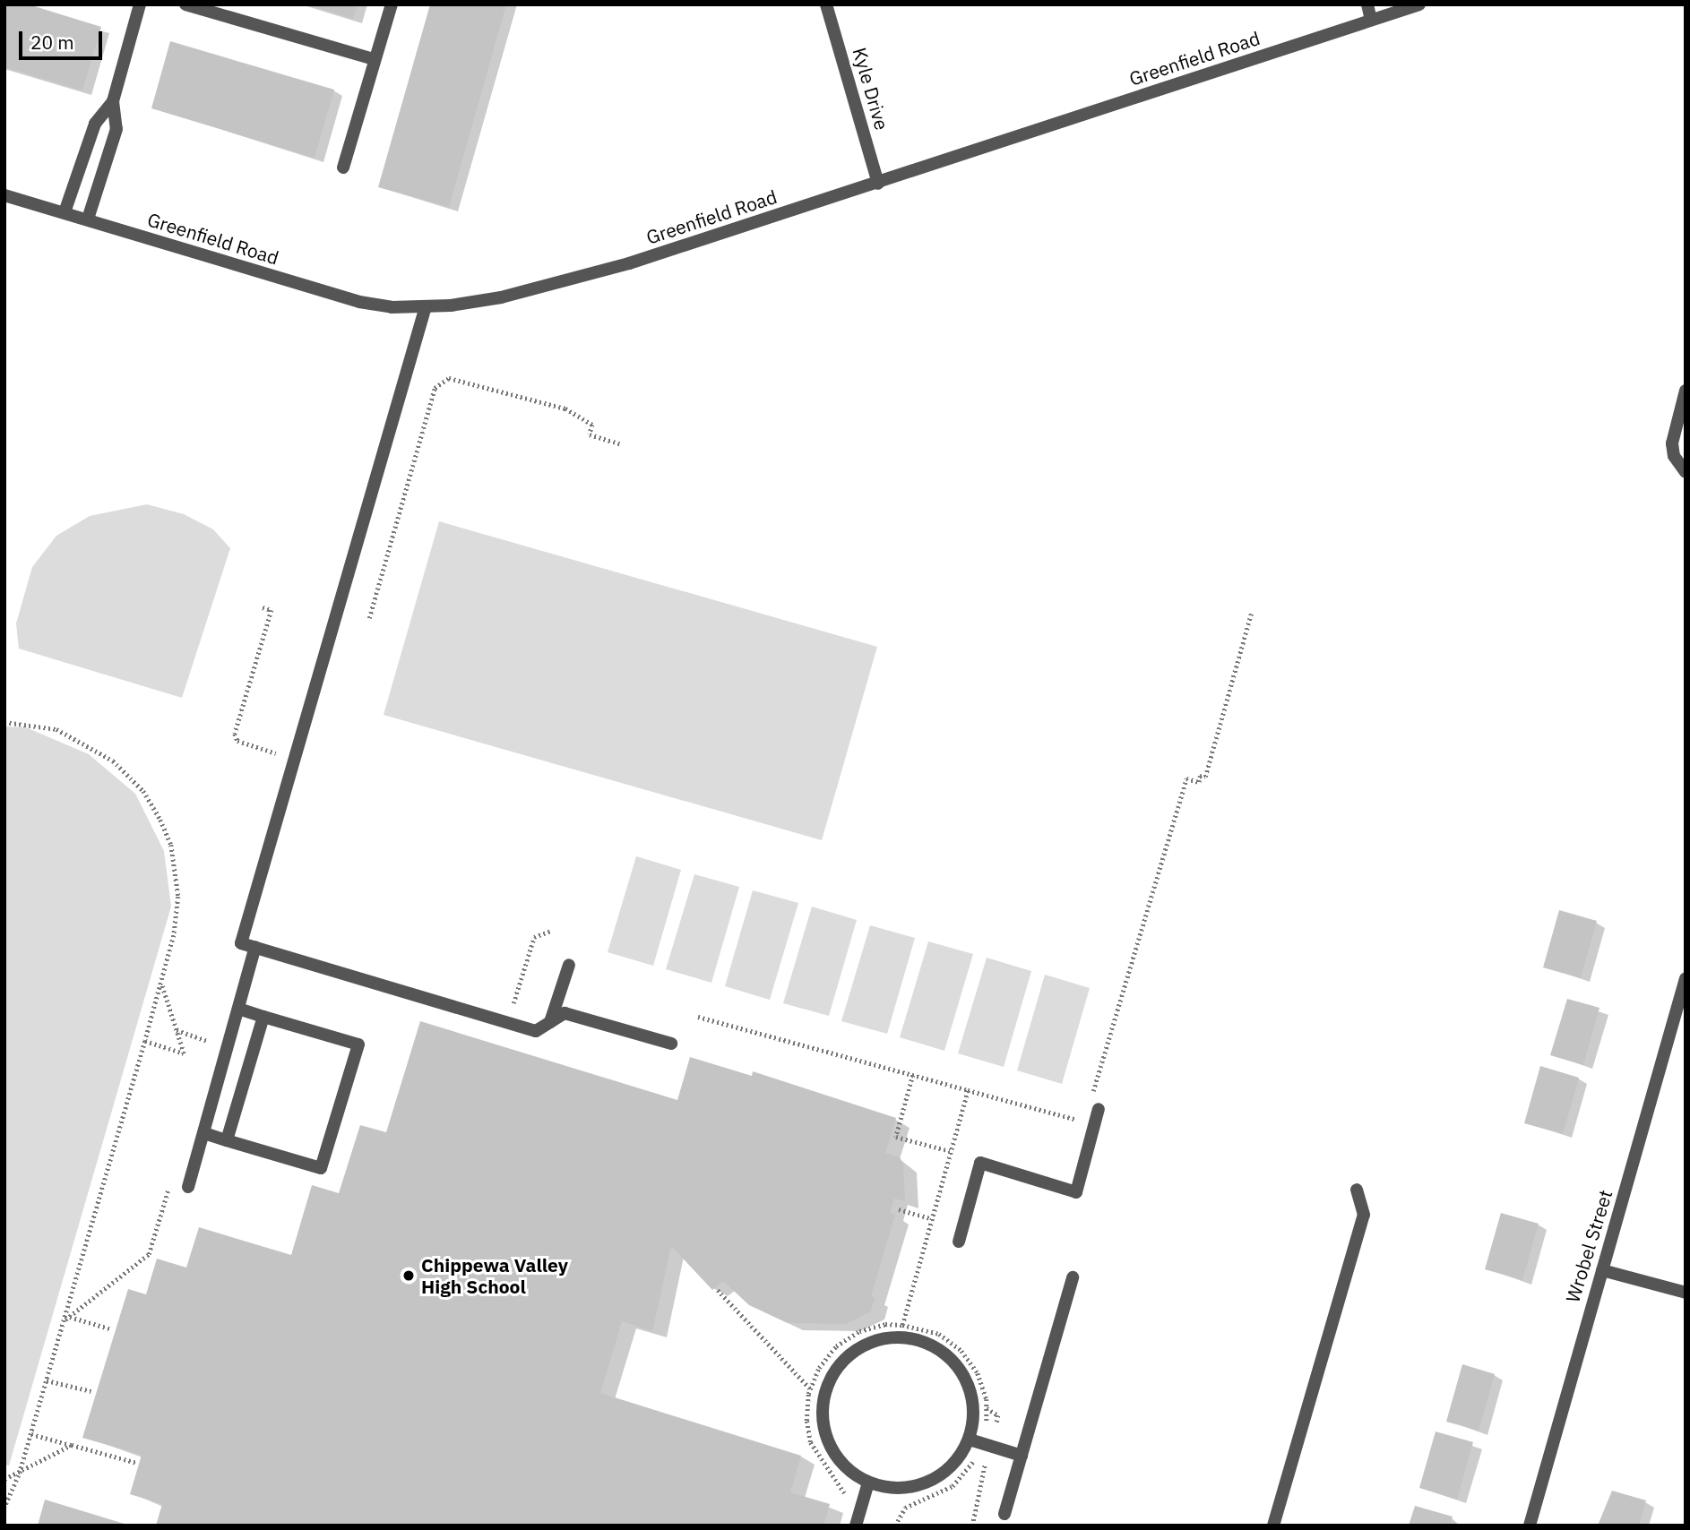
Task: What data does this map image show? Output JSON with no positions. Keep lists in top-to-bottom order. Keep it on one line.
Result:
{"streets":{"street":["Greenfield Road","Kyle Drive","Wrobel Street"]},"crossings":[["Greenfield Road","Kyle Drive"]],"places":["Chippewa Valley High School"],"scale_bar":"20 m"}
